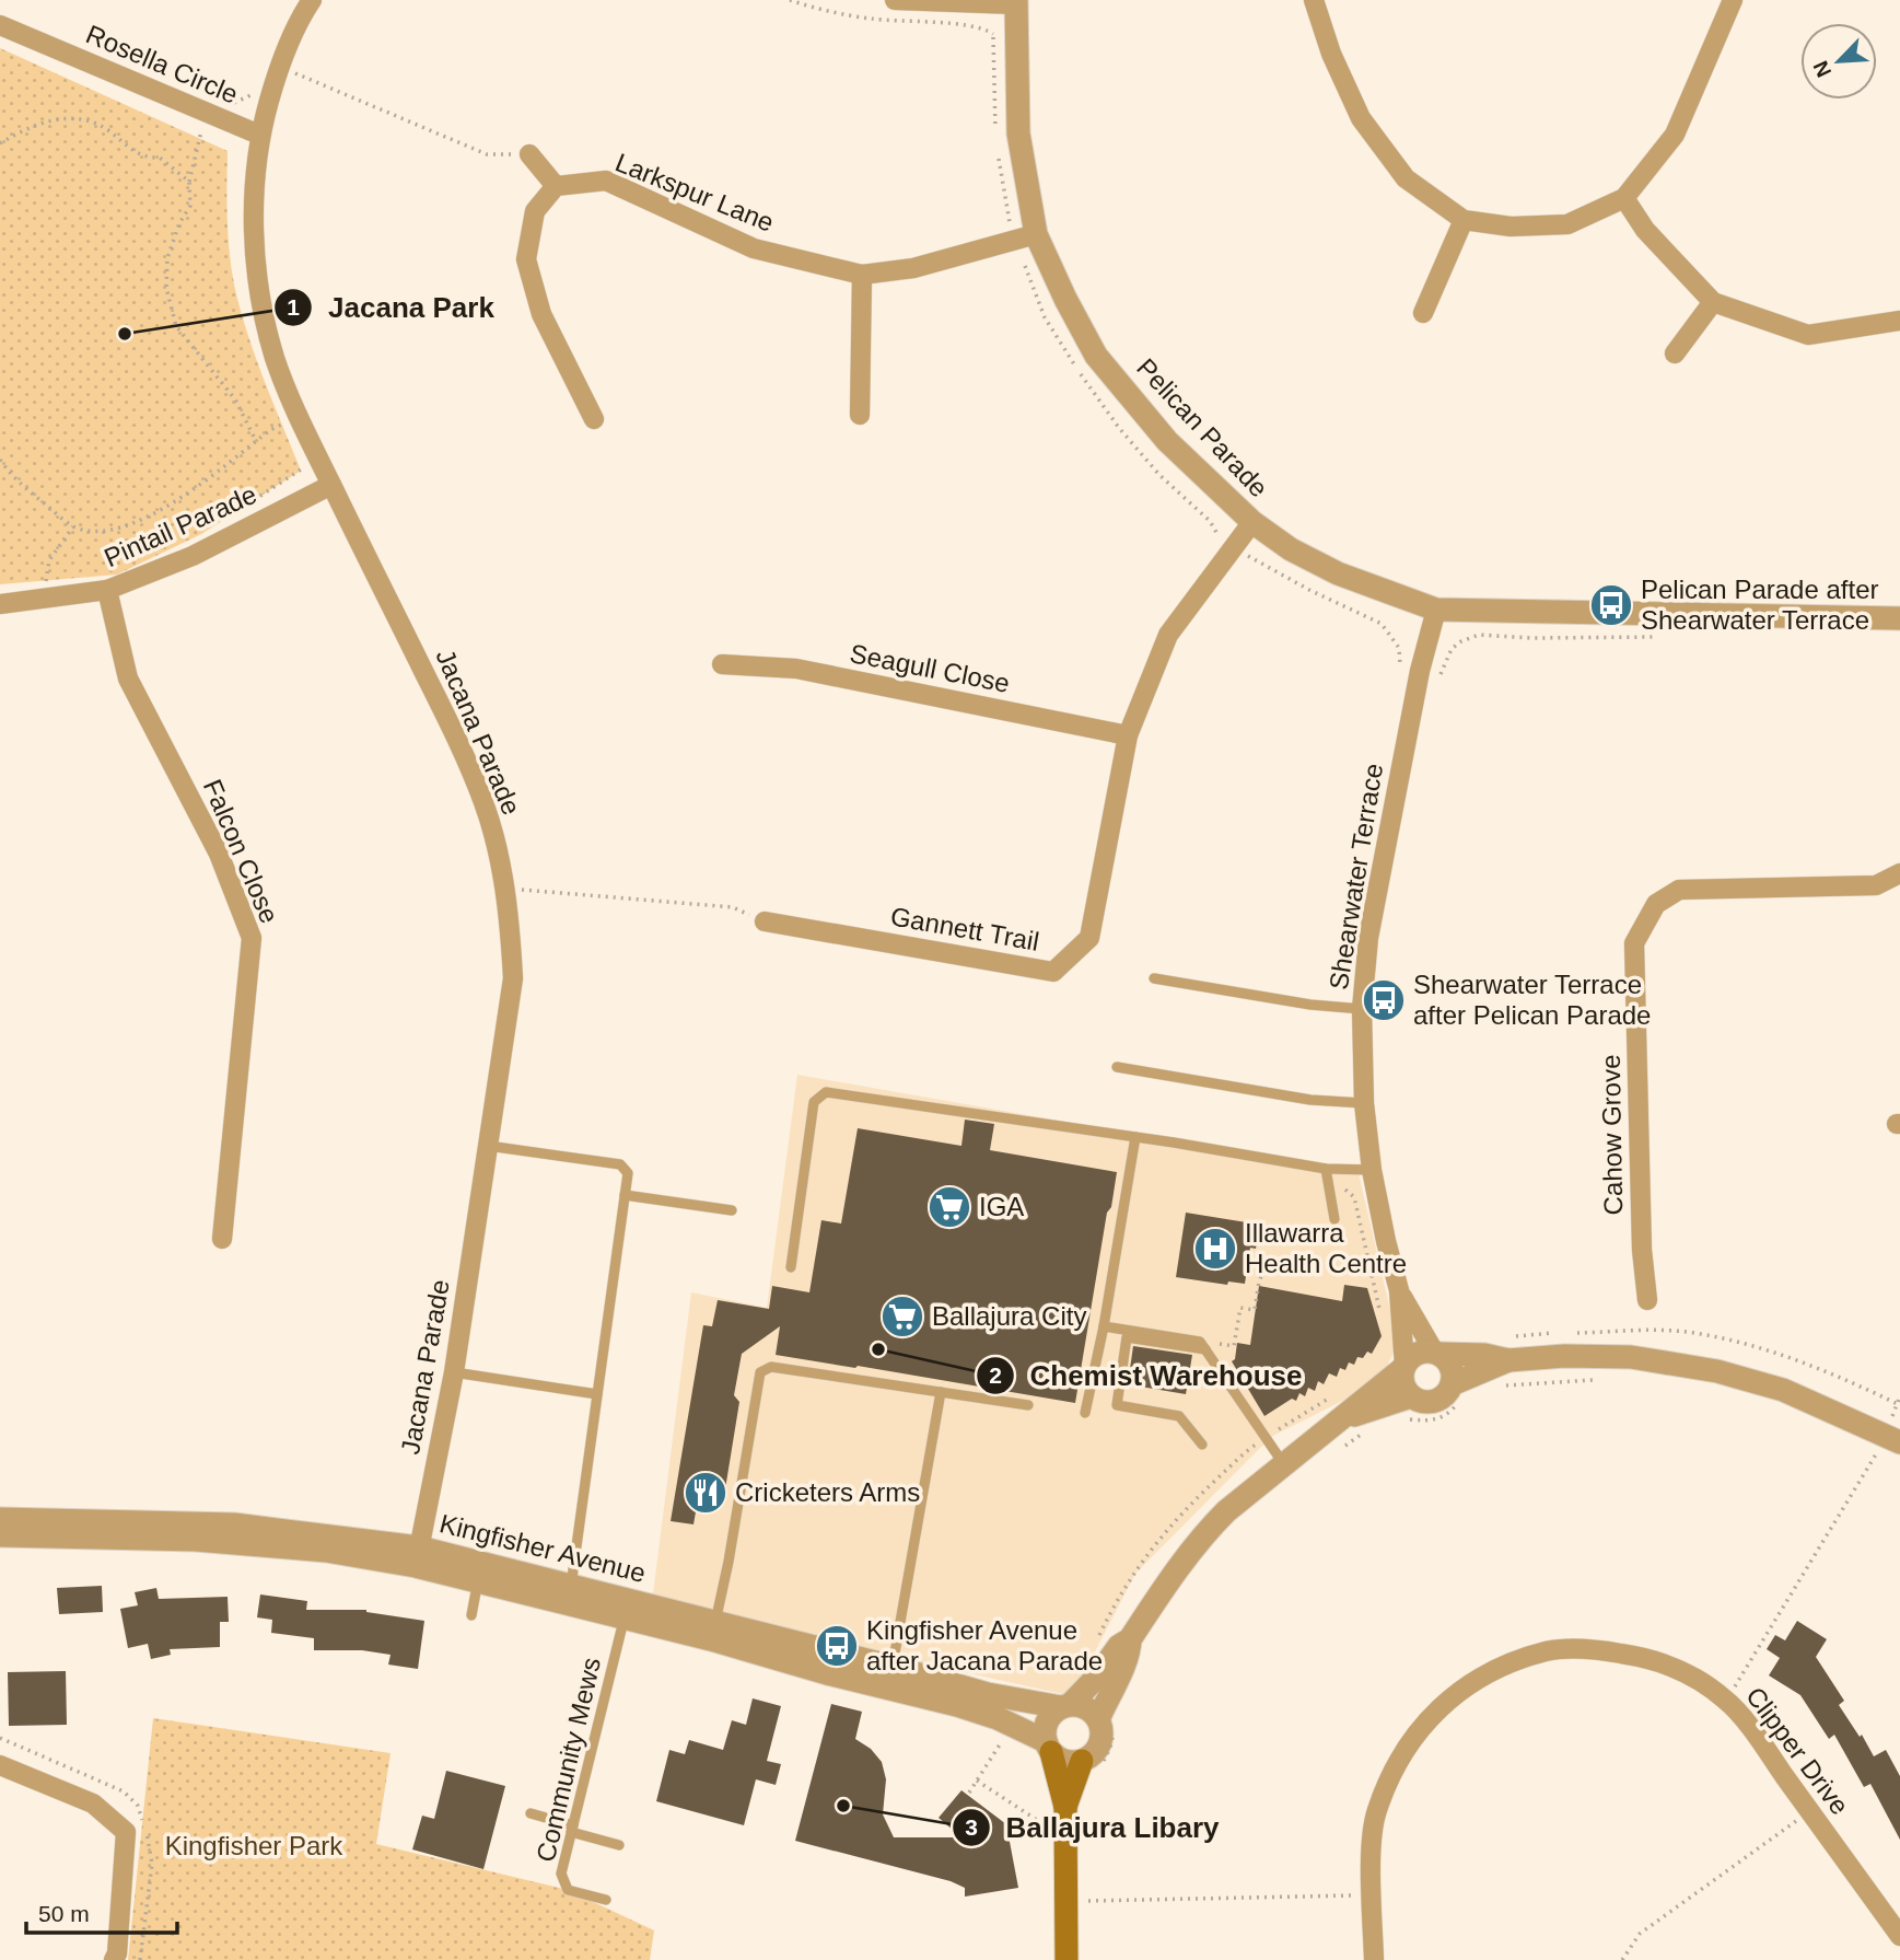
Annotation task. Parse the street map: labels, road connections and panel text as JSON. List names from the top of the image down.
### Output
{
  "streets": {
    "street": [
      "Rosella Circle",
      "Larkspur Lane",
      "Pelican Parade",
      "Pintail Parade",
      "Seagull Close",
      "Jacana Parade",
      "Falcon Close",
      "Shearwater Terrace",
      "Gannett Trail",
      "Cahow Grove",
      "Kingfisher Avenue",
      "Clipper Drive"
    ],
    "lane": ["Community Mews"]
  },
  "crossings": [
    ["Rosella Circle", "Jacana Parade"],
    ["Larkspur Lane", "Pelican Parade"],
    ["Pelican Parade", "Shearwater Terrace"],
    ["Pelican Parade", "Gannett Trail"],
    ["Pintail Parade", "Jacana Parade"],
    ["Pintail Parade", "Falcon Close"],
    ["Seagull Close", "Gannett Trail"],
    ["Jacana Parade", "Kingfisher Avenue"],
    ["Kingfisher Avenue", "Community Mews"]
  ],
  "parks": ["Kingfisher Park"],
  "places": {
    "other": ["Jacana Park", "Chemist Warehouse", "Ballajura Libary"],
    "bus stop": ["Pelican Parade after Shearwater Terrace", "Shearwater Terrace after Pelican Parade", "Kingfisher Avenue after Jacana Parade"],
    "supermarket": ["IGA", "Ballajura City"],
    "hospital": ["Illawarra Health Centre"],
    "restaurant": ["Cricketers Arms"]
  },
  "scale_bar": "50 m",
  "north": "bottom left"
}
